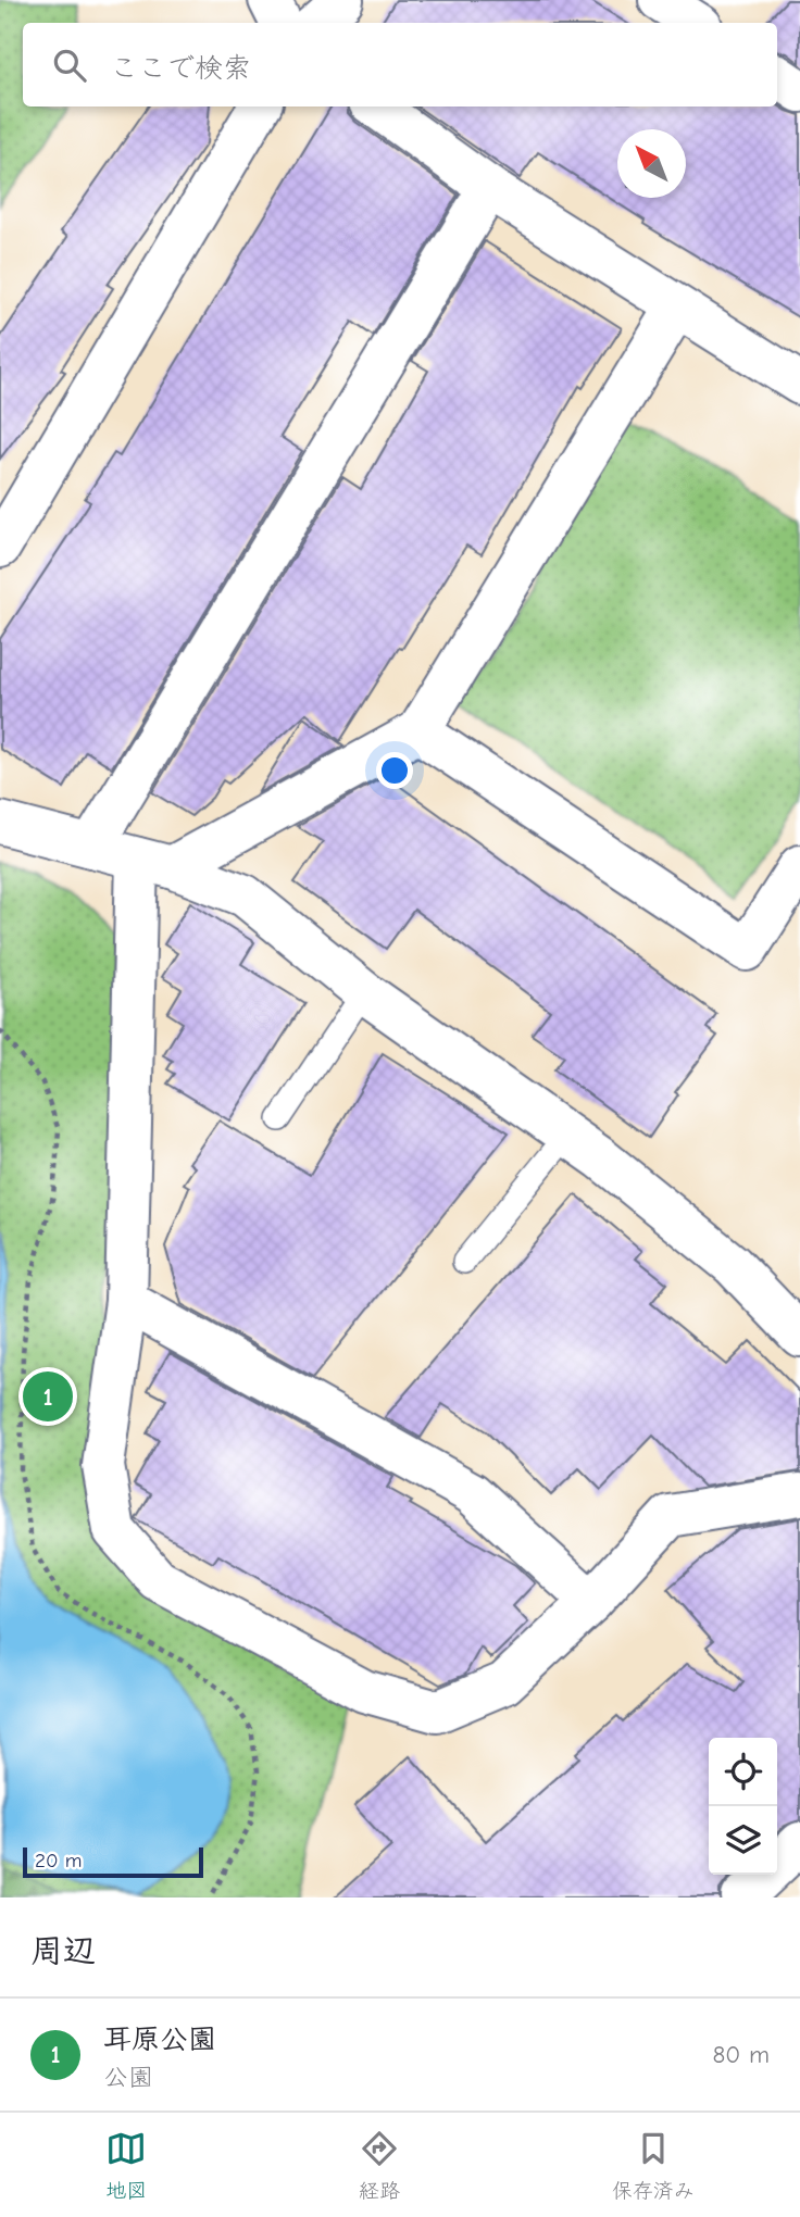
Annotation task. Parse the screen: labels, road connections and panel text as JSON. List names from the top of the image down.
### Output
{
  "scale_bar": "20 m",
  "north": "top left",
  "page": {
    "search": "ここで検索",
    "pins": "1",
    "scale": "20 m",
    "heading": "周辺",
    "list": [
      {
        "mark": "1",
        "name": "耳原公園",
        "note": "公園",
        "value": "80 m"
      }
    ],
    "nav": ["地図", "経路", "保存済み"]
  }
}
